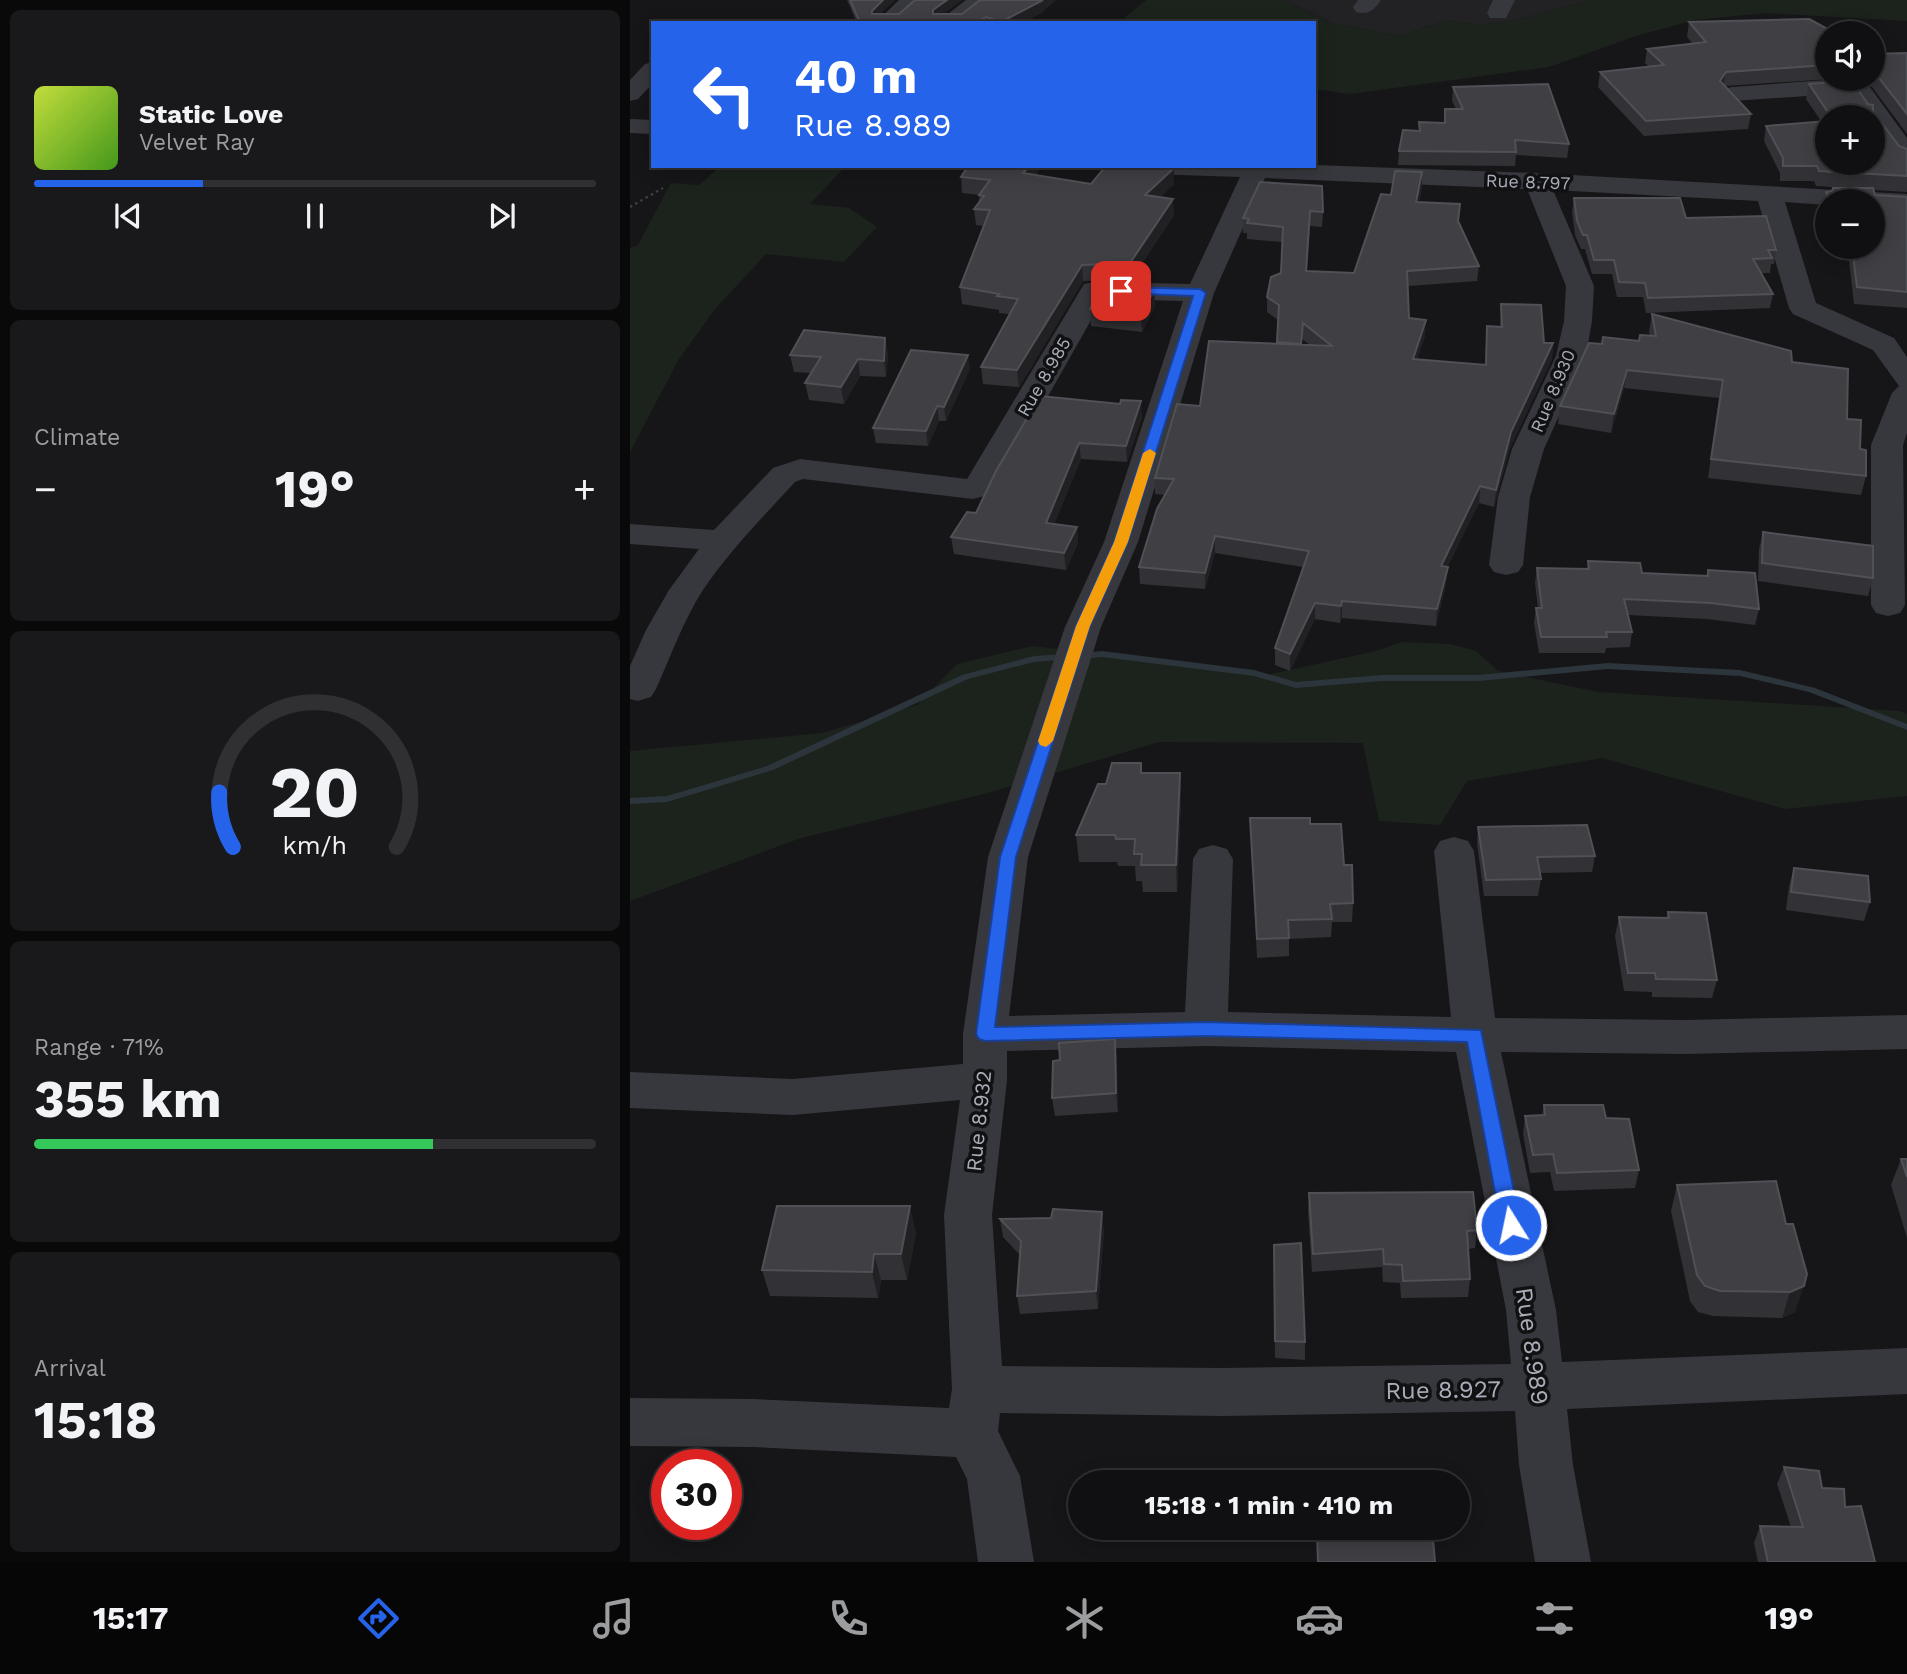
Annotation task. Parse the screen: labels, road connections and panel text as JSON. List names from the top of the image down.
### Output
{
  "streets": {
    "street": [
      "Rue 8.797",
      "Rue 8.985",
      "Rue 8.930",
      "Rue 8.932",
      "Rue 8.989",
      "Rue 8.927"
    ]
  },
  "crossings": [
    ["Rue 8.797", "Rue 8.930"],
    ["Rue 8.797", "Rue 8.932"],
    ["Rue 8.985", "Rue 8.932"],
    ["Rue 8.932", "Rue 8.927"],
    ["Rue 8.989", "Rue 8.927"]
  ],
  "page": {
    "map_buttons": ["+", "−"],
    "turn": ["40 m", "Rue 8.989"],
    "song": ["Static Love", "Velvet Ray"],
    "tile": [
      "Climate",
      ["Range · 71%", "355 km"],
      ["Arrival", "15:18"]
    ],
    "heat": ["−", "19°", "+"],
    "limit": "30",
    "trip": "15:18 · 1 min · 410 m",
    "tabs": ["15:17", "19°"],
    "gauge": ["20", "km/h"]
  }
}
